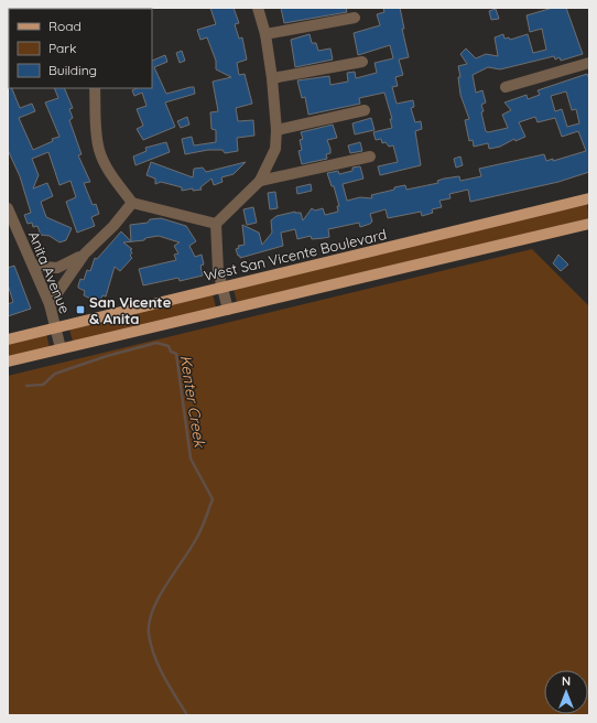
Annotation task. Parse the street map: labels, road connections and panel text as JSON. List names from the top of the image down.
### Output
{
  "streets": {
    "main road": ["West San Vicente Boulevard"],
    "street": ["Anita Avenue"]
  },
  "crossings": [
    ["West San Vicente Boulevard", "Anita Avenue"]
  ],
  "water": ["Kenter Creek"],
  "places": {
    "transit": ["San Vicente & Anita"]
  },
  "legend": ["Road", "Park", "Building"],
  "north": "top"
}
